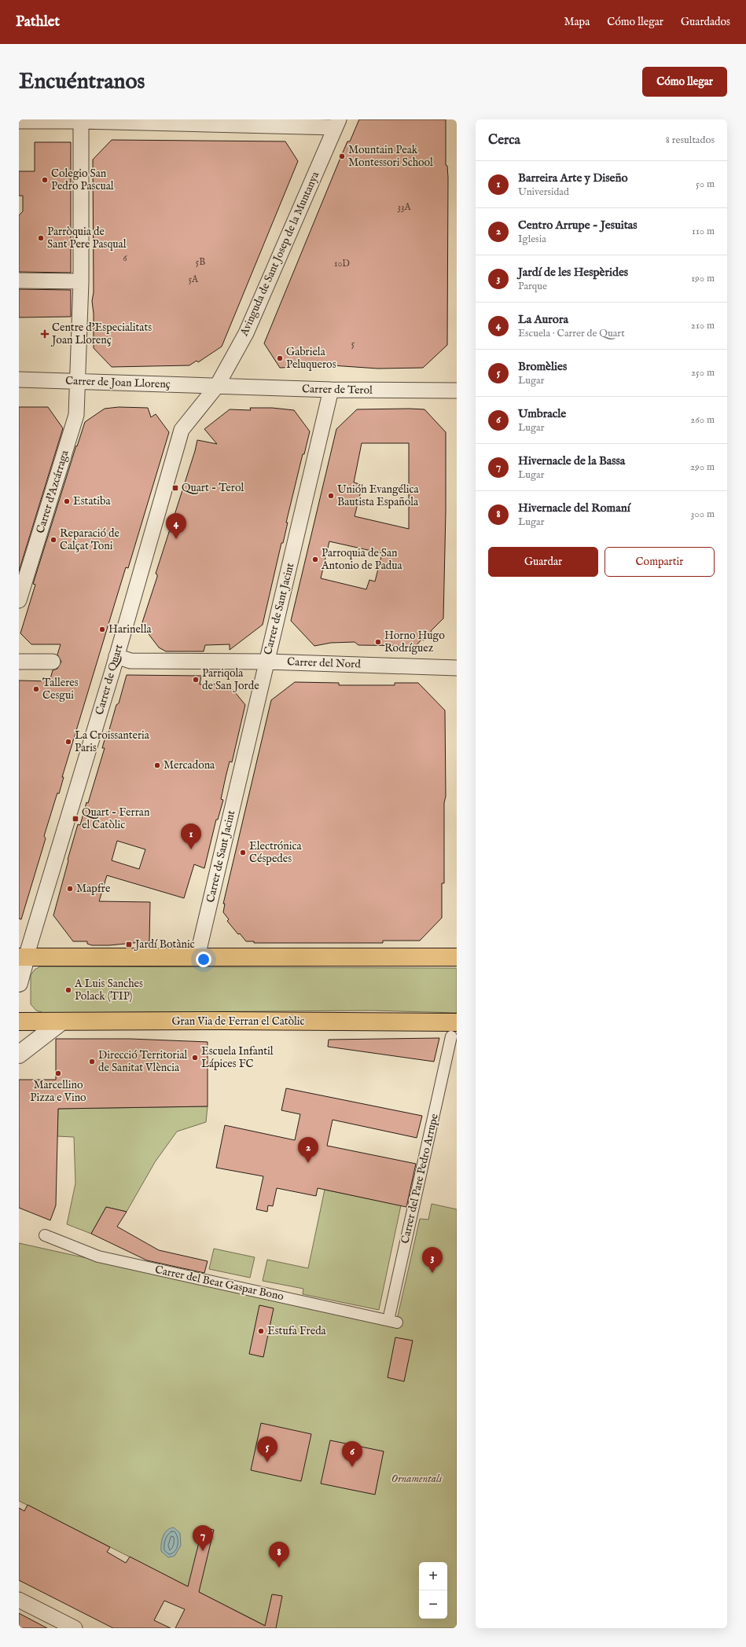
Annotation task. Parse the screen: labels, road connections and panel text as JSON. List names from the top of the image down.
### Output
{
  "streets": {
    "main road": ["Gran Via de Ferran el Catòlic"],
    "street": [
      "Avinguda de Sant Josep de la Muntanya",
      "Carrer de Joan Llorenç",
      "Carrer de Terol",
      "Carrer d'Azcárraga",
      "Carrer de Sant Jacint",
      "Carrer del Nord",
      "Carrer de Quart",
      "Carrer del Pare Pedro Arrupe",
      "Carrer del Beat Gaspar Bono"
    ]
  },
  "crossings": [
    ["Avinguda de Sant Josep de la Muntanya", "Carrer de Joan Llorenç"],
    ["Avinguda de Sant Josep de la Muntanya", "Carrer de Terol"],
    ["Avinguda de Sant Josep de la Muntanya", "Carrer de Quart"],
    ["Carrer de Joan Llorenç", "Carrer de Terol"],
    ["Carrer de Joan Llorenç", "Carrer d'Azcárraga"],
    ["Carrer de Joan Llorenç", "Carrer de Quart"],
    ["Carrer de Terol", "Carrer de Sant Jacint"],
    ["Carrer de Terol", "Carrer de Quart"],
    ["Carrer de Sant Jacint", "Carrer del Nord"],
    ["Carrer del Nord", "Carrer de Quart"],
    ["Gran Via de Ferran el Catòlic", "Carrer del Pare Pedro Arrupe"],
    ["Carrer del Pare Pedro Arrupe", "Carrer del Beat Gaspar Bono"]
  ],
  "parks": ["Ornamentals"],
  "places": {
    "other": [
      "Mountain Peak Montessori School",
      "Colegio San Pedro Pascual",
      "Parròquia de Sant Pere Pasqual",
      "Gabriela Peluqueros",
      "Unión Evangélica Bautista Española",
      "Estatiba",
      "Reparació de Calçat Toni",
      "Parroquia de San Antonio de Padua",
      "Harinella",
      "Horno Hugo Rodríguez",
      "Parriqola de San Jorde",
      "Talleres Cesgui",
      "La Croissanteria Paris",
      "Mercadona",
      "Electrónica Céspedes",
      "Mapfre",
      "A Luis Sanches Polack (TIP)",
      "Escuela Infantil Lápices FC",
      "Direcció Territorial de Sanitat Vlència",
      "Marcellino Pizza e Vino",
      "Estufa Freda"
    ],
    "health": ["Centre d'Especialitats Joan Llorenç"],
    "transit": ["Quart - Terol", "Quart - Ferran el Catòlic", "Jardí Botànic"]
  },
  "house_numbers": [
    "33A",
    "6",
    "5B",
    "10D",
    "5A",
    "5"
  ],
  "page": {
    "header": "Pathlet",
    "nav": ["Mapa", "Cómo llegar", "Guardados"],
    "buttons": [
      "Cómo llegar",
      ["Guardar", "Compartir"]
    ],
    "title": "Encuéntranos",
    "heading": ["Cerca", "8 resultados"],
    "list": [
      {
        "mark": "1",
        "name": "Barreira Arte y Diseño",
        "note": "Universidad",
        "value": "50 m"
      },
      {
        "mark": "2",
        "name": "Centro Arrupe - Jesuitas",
        "note": "Iglesia",
        "value": "110 m"
      },
      {
        "mark": "3",
        "name": "Jardí de les Hespèrides",
        "note": "Parque",
        "value": "190 m"
      },
      {
        "mark": "4",
        "name": "La Aurora",
        "note": "Escuela · Carrer de Quart",
        "value": "210 m"
      },
      {
        "mark": "5",
        "name": "Bromèlies",
        "note": "Lugar",
        "value": "250 m"
      },
      {
        "mark": "6",
        "name": "Umbracle",
        "note": "Lugar",
        "value": "260 m"
      },
      {
        "mark": "7",
        "name": "Hivernacle de la Bassa",
        "note": "Lugar",
        "value": "290 m"
      },
      {
        "mark": "8",
        "name": "Hivernacle del Romaní",
        "note": "Lugar",
        "value": "300 m"
      }
    ],
    "pins": [
      "4",
      "1",
      "2",
      "3",
      "5",
      "6",
      "7",
      "8"
    ],
    "map_buttons": ["+", "−"]
  }
}
